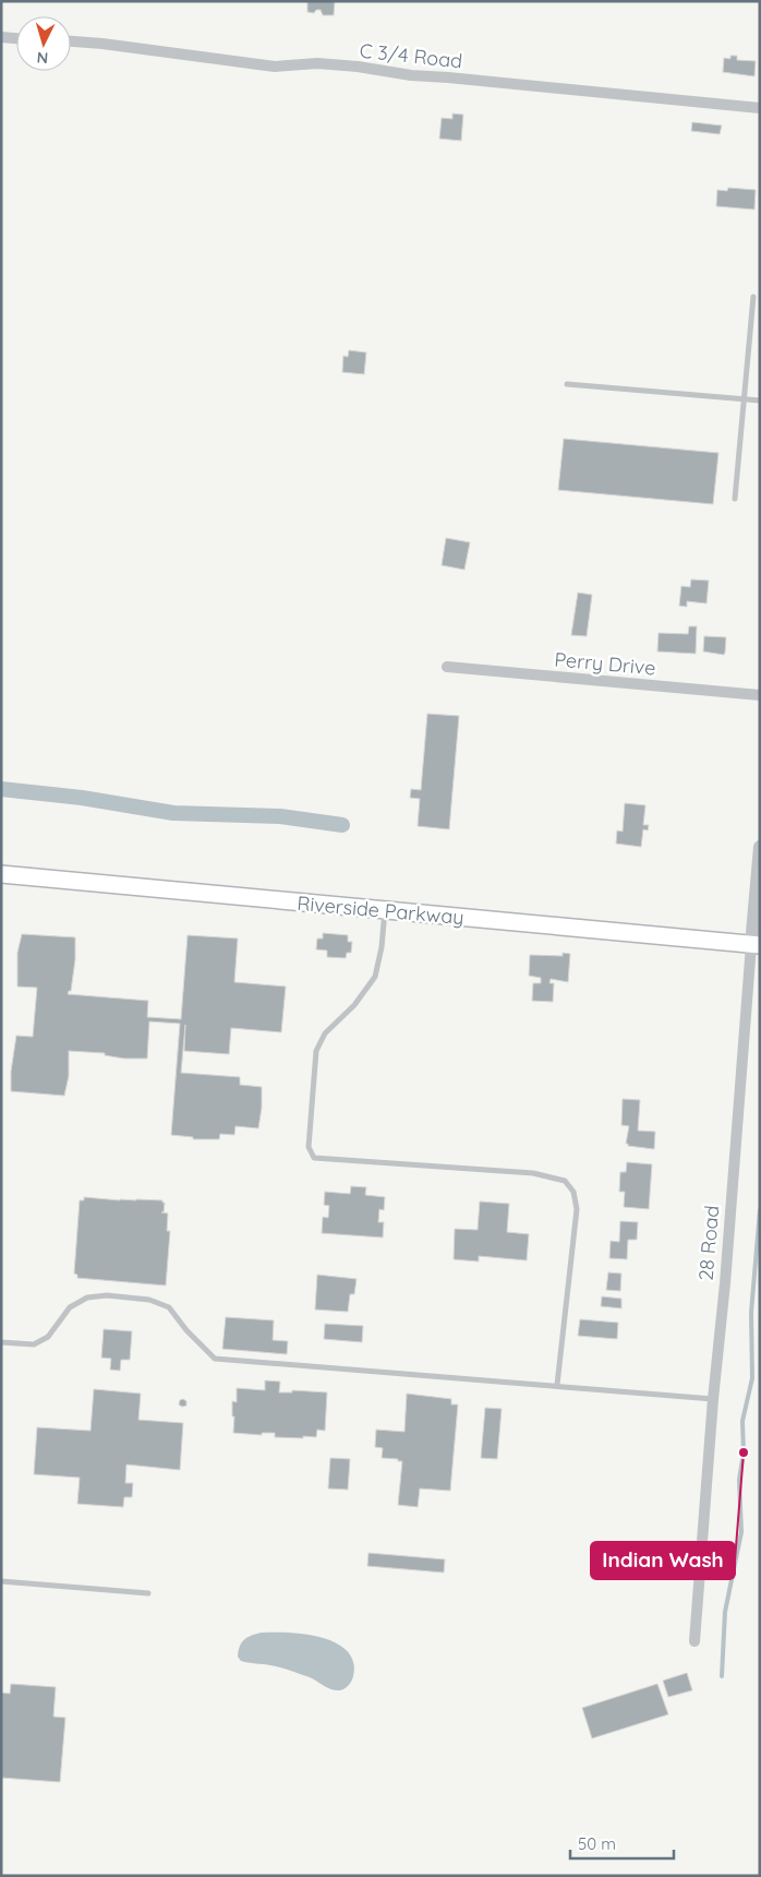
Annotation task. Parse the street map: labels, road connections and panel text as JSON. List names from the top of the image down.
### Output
{
  "streets": {
    "main road": ["Riverside Parkway"],
    "street": ["C 3/4 Road", "Perry Drive", "28 Road"]
  },
  "crossings": [
    ["Riverside Parkway", "28 Road"]
  ],
  "places": ["Indian Wash"],
  "scale_bar": "50 m",
  "north": "bottom"
}
